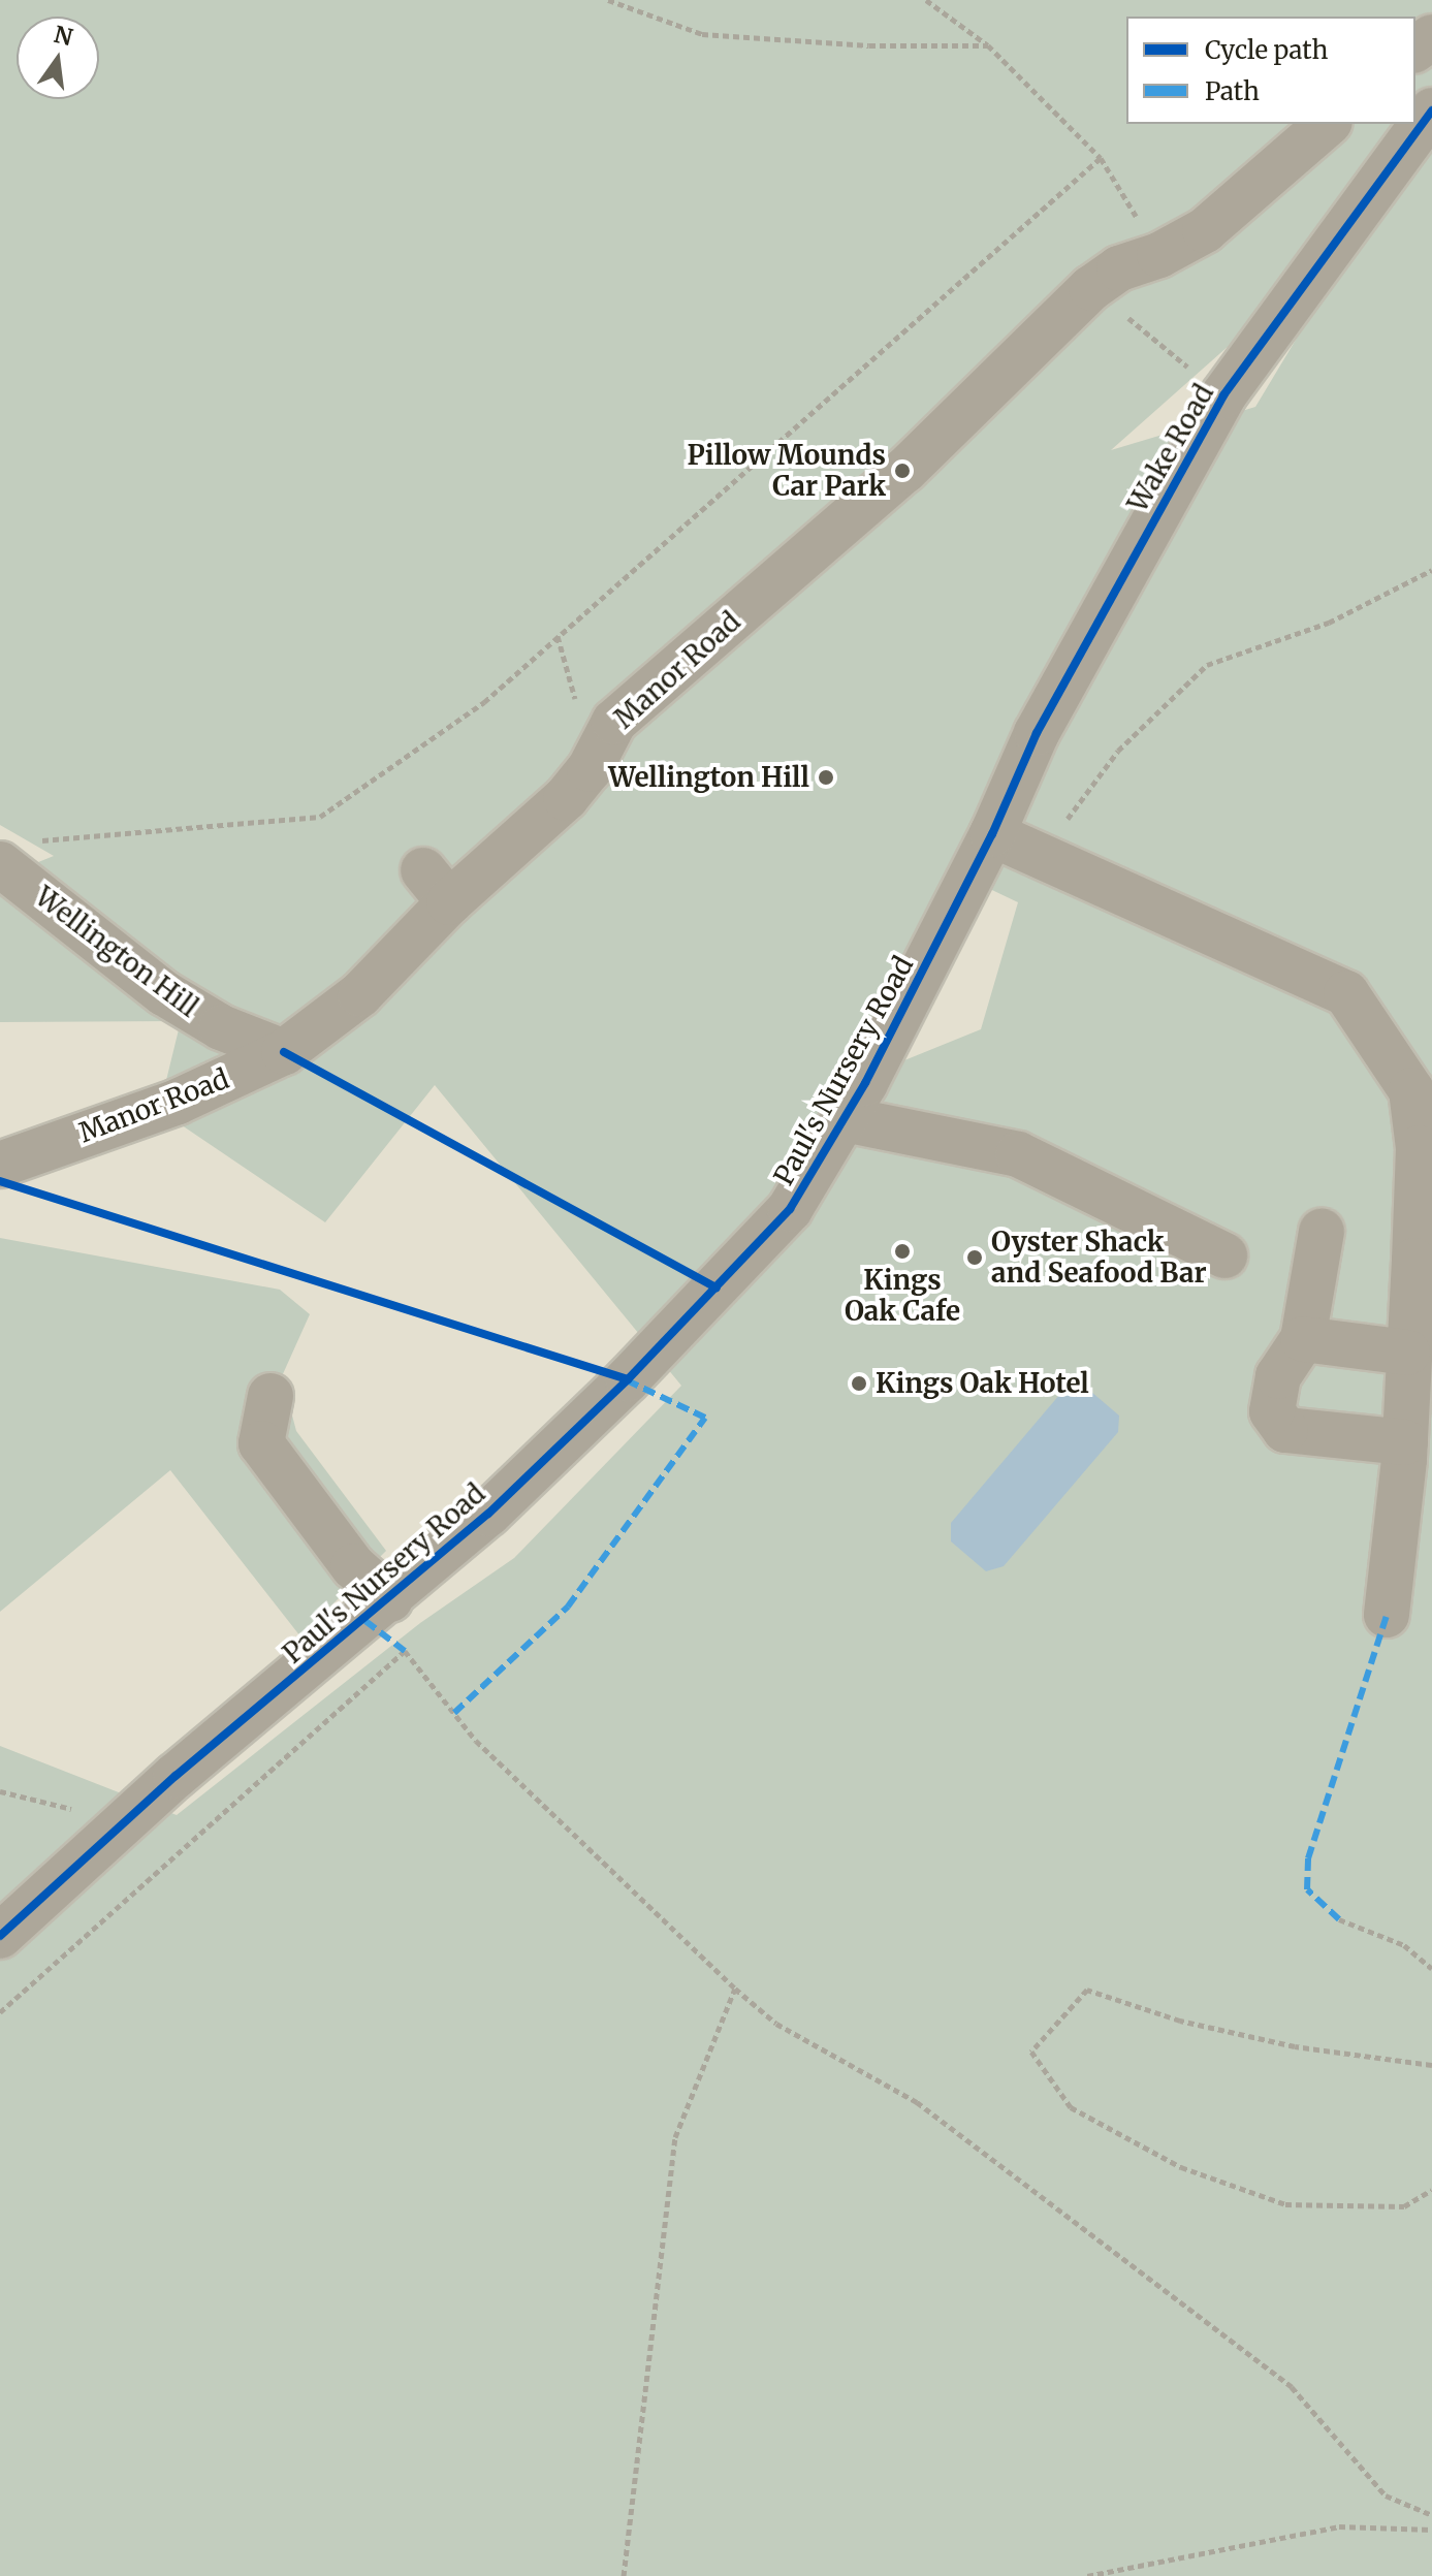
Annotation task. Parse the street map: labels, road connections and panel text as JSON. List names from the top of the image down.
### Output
{
  "streets": {
    "street": [
      "Wake Road",
      "Manor Road",
      "Wellington Hill",
      "Paul's Nursery Road"
    ]
  },
  "crossings": [
    ["Wake Road", "Paul's Nursery Road"],
    ["Manor Road", "Wellington Hill"]
  ],
  "places": [
    "Pillow Mounds Car Park",
    "Wellington Hill",
    "Kings Oak Cafe",
    "Oyster Shack and Seafood Bar",
    "Kings Oak Hotel"
  ],
  "legend": ["Cycle path", "Path"],
  "north": "top"
}
